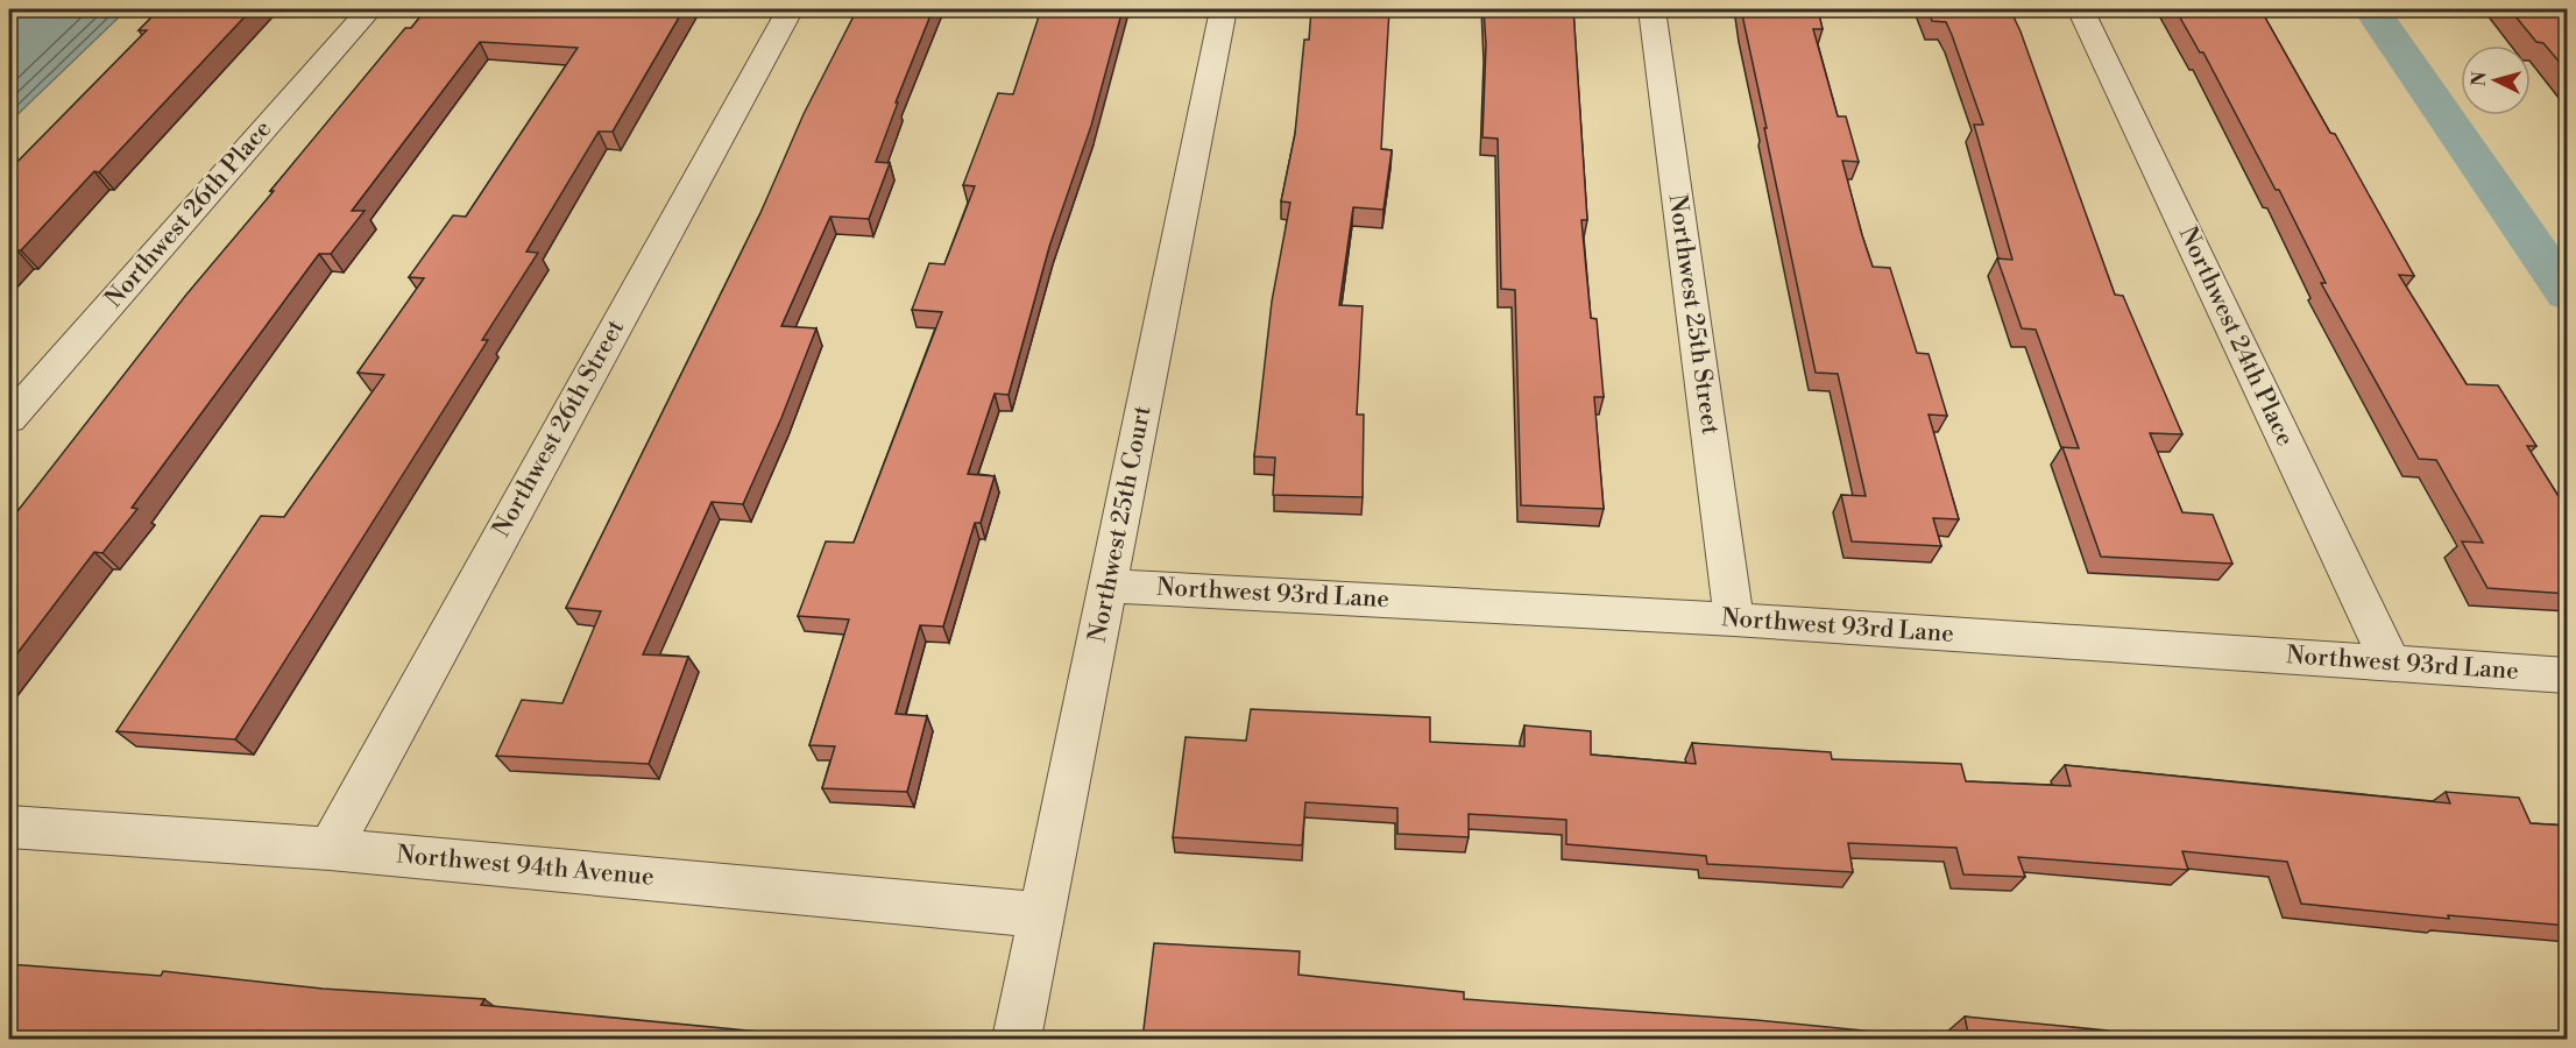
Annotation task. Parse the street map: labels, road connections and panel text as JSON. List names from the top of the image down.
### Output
{
  "streets": {
    "street": [
      "Northwest 26th Place",
      "Northwest 25th Street",
      "Northwest 24th Place",
      "Northwest 26th Street",
      "Northwest 25th Court",
      "Northwest 93rd Lane",
      "Northwest 94th Avenue"
    ]
  },
  "crossings": [
    ["Northwest 25th Street", "Northwest 93rd Lane"],
    ["Northwest 24th Place", "Northwest 93rd Lane"],
    ["Northwest 26th Street", "Northwest 94th Avenue"],
    ["Northwest 25th Court", "Northwest 93rd Lane"],
    ["Northwest 25th Court", "Northwest 94th Avenue"]
  ],
  "north": "left"
}
